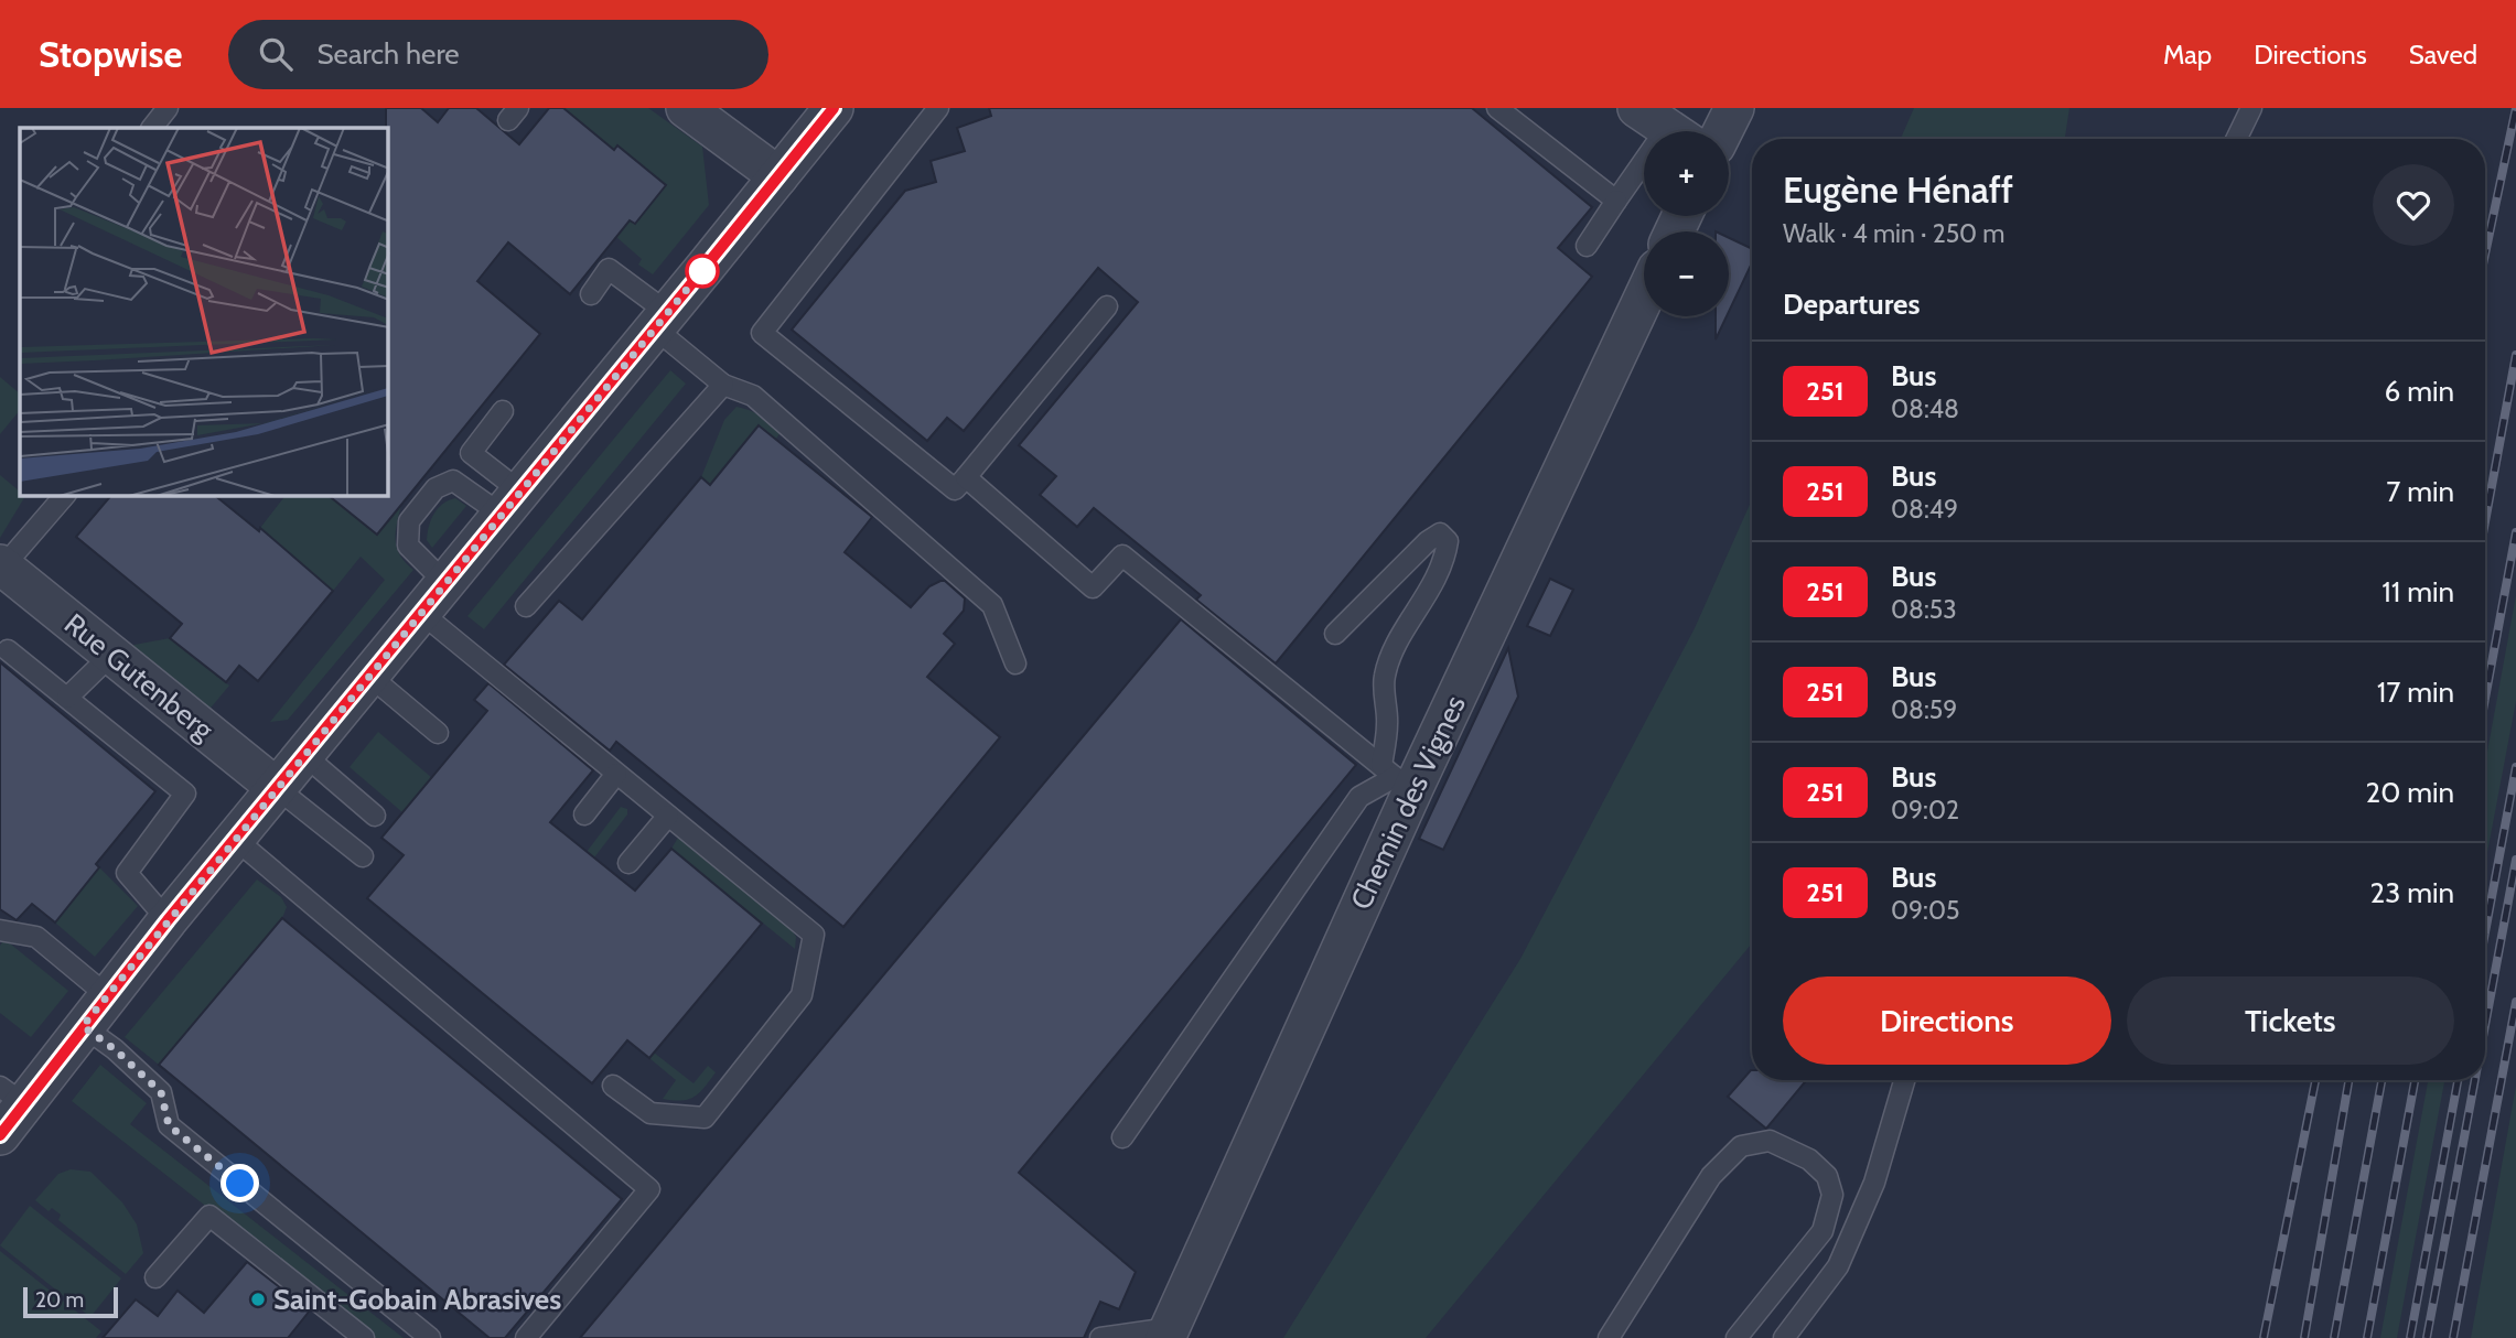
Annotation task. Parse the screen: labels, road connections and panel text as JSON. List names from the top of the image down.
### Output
{
  "streets": {
    "street": ["Rue Gutenberg", "Chemin des Vignes"]
  },
  "places": ["Saint-Gobain Abrasives"],
  "lines": ["bus line 251"],
  "scale_bar": "20 m",
  "page": {
    "header": "Stopwise",
    "search": "Search here",
    "nav": ["Map", "Directions", "Saved"],
    "map_buttons": ["+", "−"],
    "heading": [
      ["Eugène Hénaff", "Walk · 4 min · 250 m"],
      "Departures"
    ],
    "list": [
      {
        "mark": "251",
        "name": "Bus",
        "note": "08:48",
        "value": "6 min"
      },
      {
        "mark": "251",
        "name": "Bus",
        "note": "08:49",
        "value": "7 min"
      },
      {
        "mark": "251",
        "name": "Bus",
        "note": "08:53",
        "value": "11 min"
      },
      {
        "mark": "251",
        "name": "Bus",
        "note": "08:59",
        "value": "17 min"
      },
      {
        "mark": "251",
        "name": "Bus",
        "note": "09:02",
        "value": "20 min"
      },
      {
        "mark": "251",
        "name": "Bus",
        "note": "09:05",
        "value": "23 min"
      }
    ],
    "buttons": ["Directions", "Tickets"],
    "scale": "20 m"
  }
}
